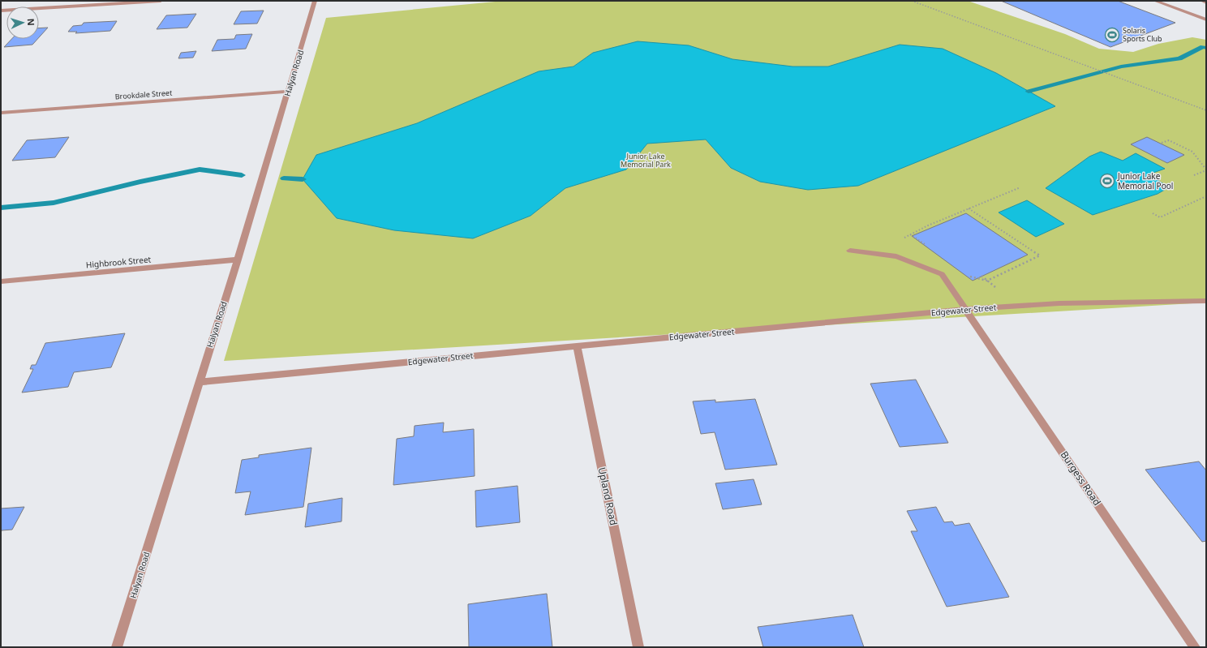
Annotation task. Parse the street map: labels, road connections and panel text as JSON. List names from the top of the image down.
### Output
{
  "streets": {
    "street": [
      "Halyan Road",
      "Brookdale Street",
      "Highbrook Street",
      "Edgewater Street",
      "Burgess Road",
      "Upland Road"
    ]
  },
  "crossings": [
    ["Halyan Road", "Brookdale Street"],
    ["Halyan Road", "Highbrook Street"],
    ["Halyan Road", "Edgewater Street"],
    ["Edgewater Street", "Burgess Road"],
    ["Edgewater Street", "Upland Road"]
  ],
  "parks": ["Junior Lake Memorial Park"],
  "places": {
    "sports": ["Solaris Sports Club", "Junior Lake Memorial Pool"]
  },
  "north": "right"
}
